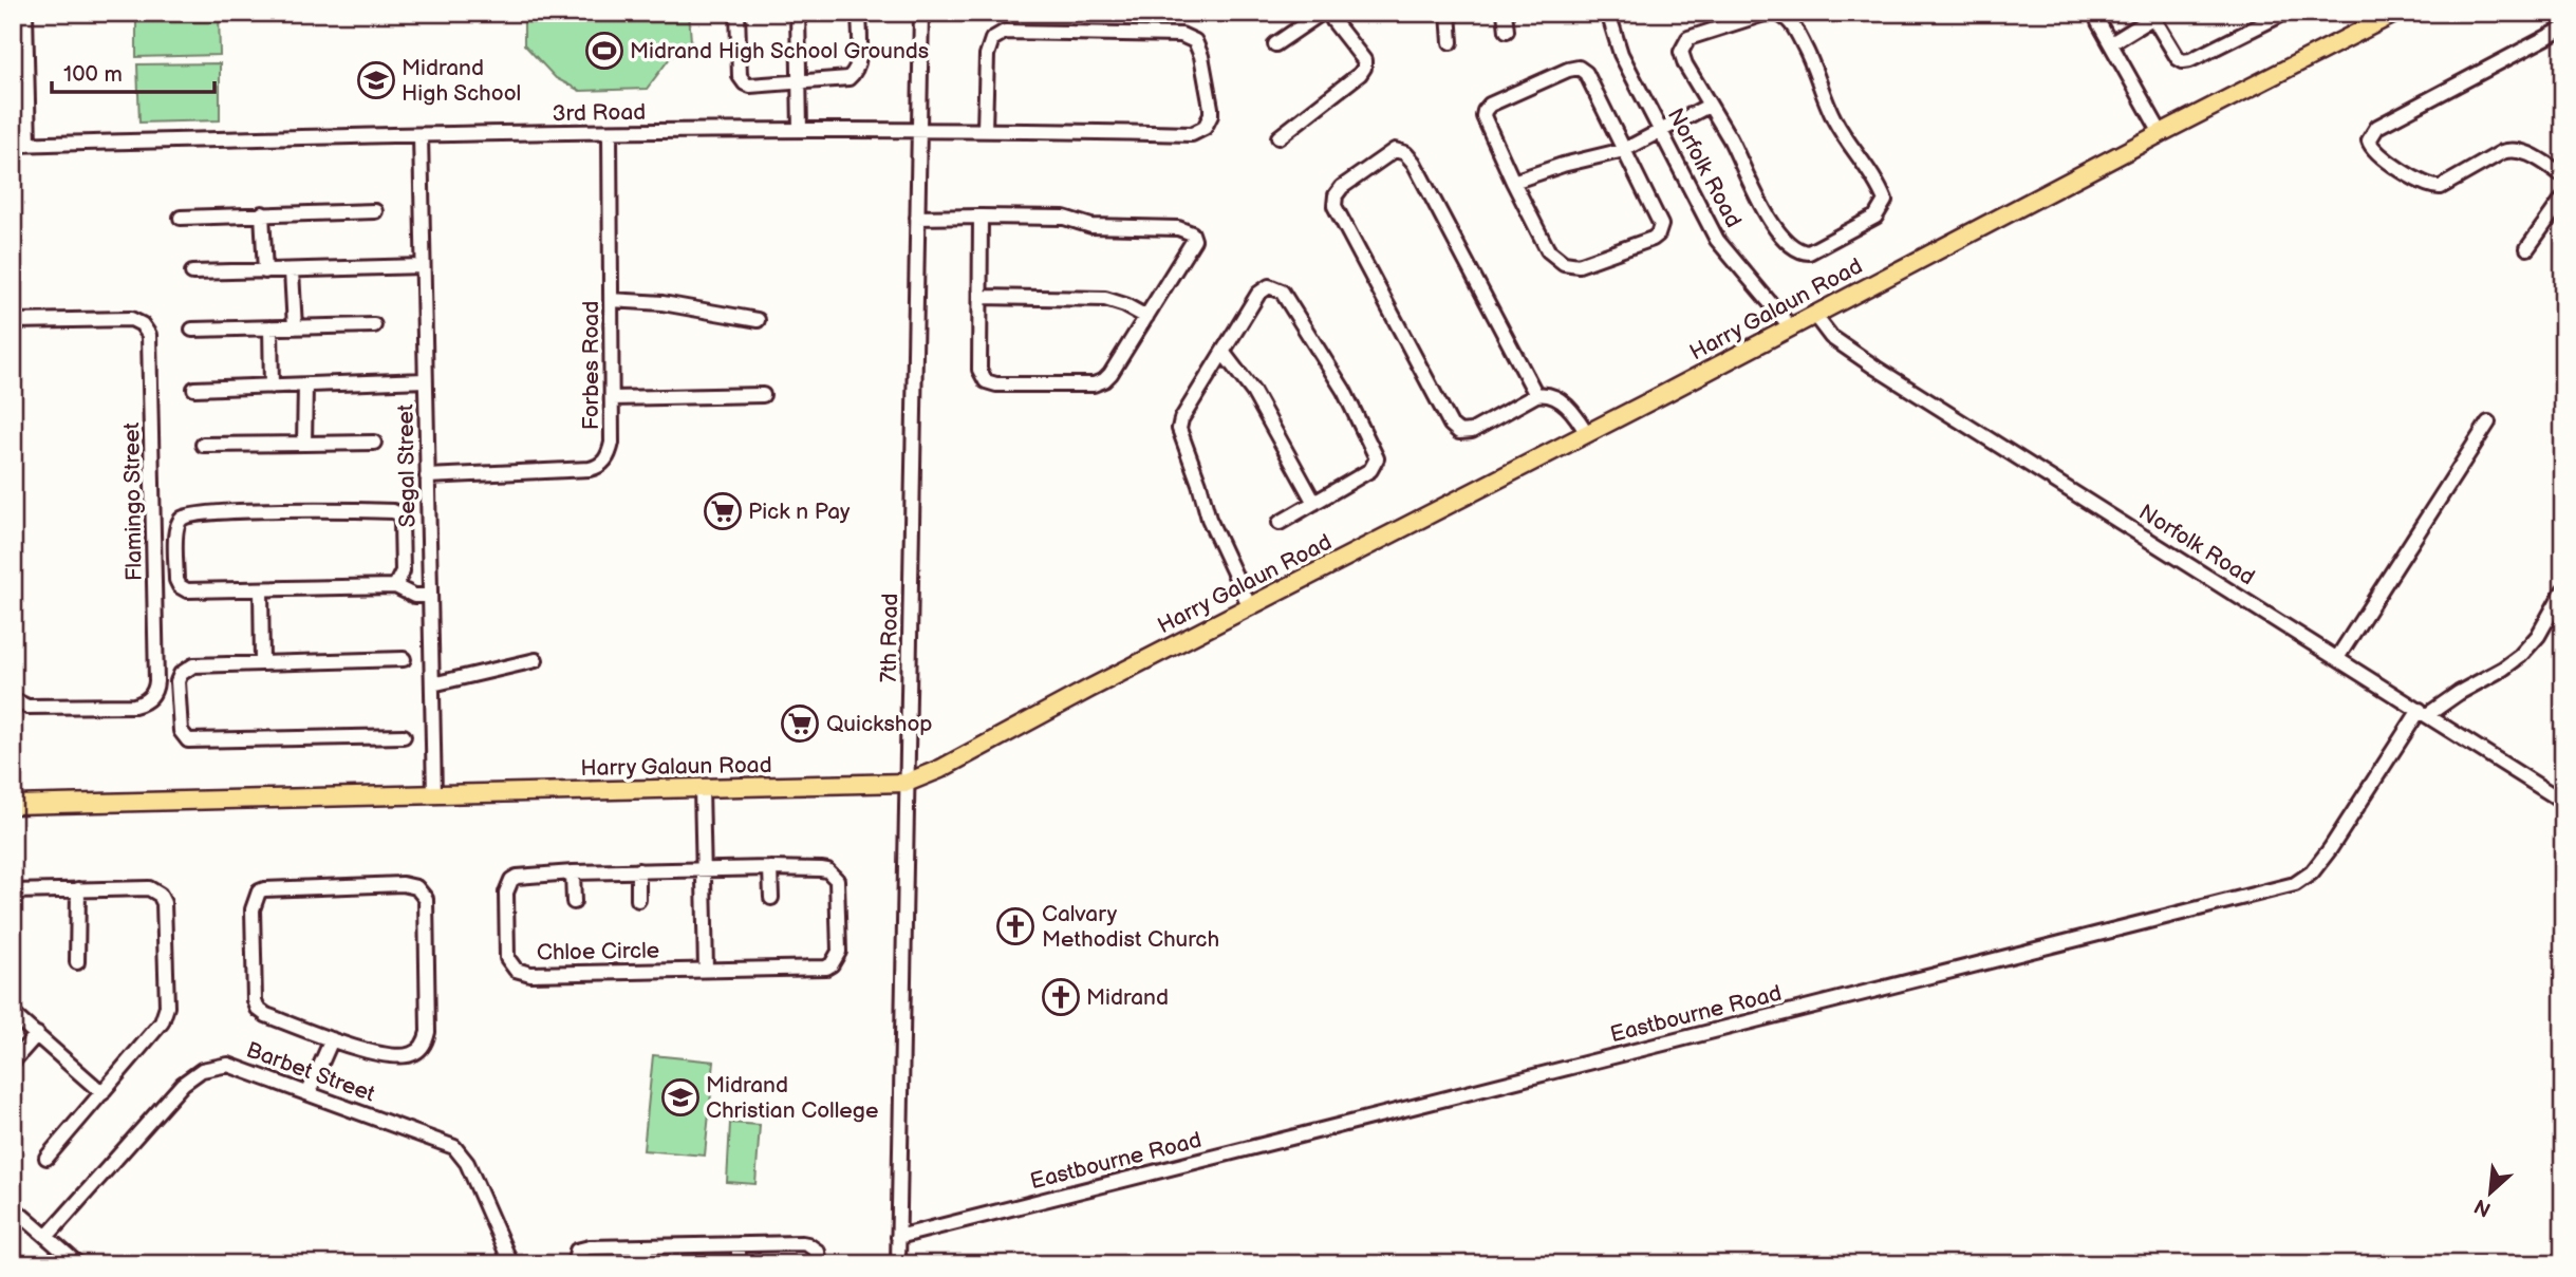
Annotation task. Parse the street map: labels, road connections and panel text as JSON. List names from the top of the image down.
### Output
{
  "streets": {
    "main road": ["Harry Galaun Road"],
    "street": [
      "3rd Road",
      "Norfolk Road",
      "Forbes Road",
      "Segal Street",
      "Flamingo Street",
      "7th Road",
      "Chloe Circle",
      "Eastbourne Road",
      "Barbet Street"
    ]
  },
  "crossings": [
    ["3rd Road", "Forbes Road"],
    ["3rd Road", "Segal Street"],
    ["3rd Road", "7th Road"],
    ["Norfolk Road", "Harry Galaun Road"],
    ["Norfolk Road", "Eastbourne Road"],
    ["Harry Galaun Road", "Segal Street"],
    ["Harry Galaun Road", "7th Road"],
    ["Forbes Road", "Segal Street"],
    ["7th Road", "Eastbourne Road"]
  ],
  "places": {
    "sports": ["Midrand High School Grounds"],
    "school or university": ["Midrand High School", "Midrand Christian College"],
    "supermarket": ["Pick n Pay", "Quickshop"],
    "church": ["Calvary Methodist Church", "Midrand"]
  },
  "scale_bar": "100 m",
  "north": "bottom left"
}
